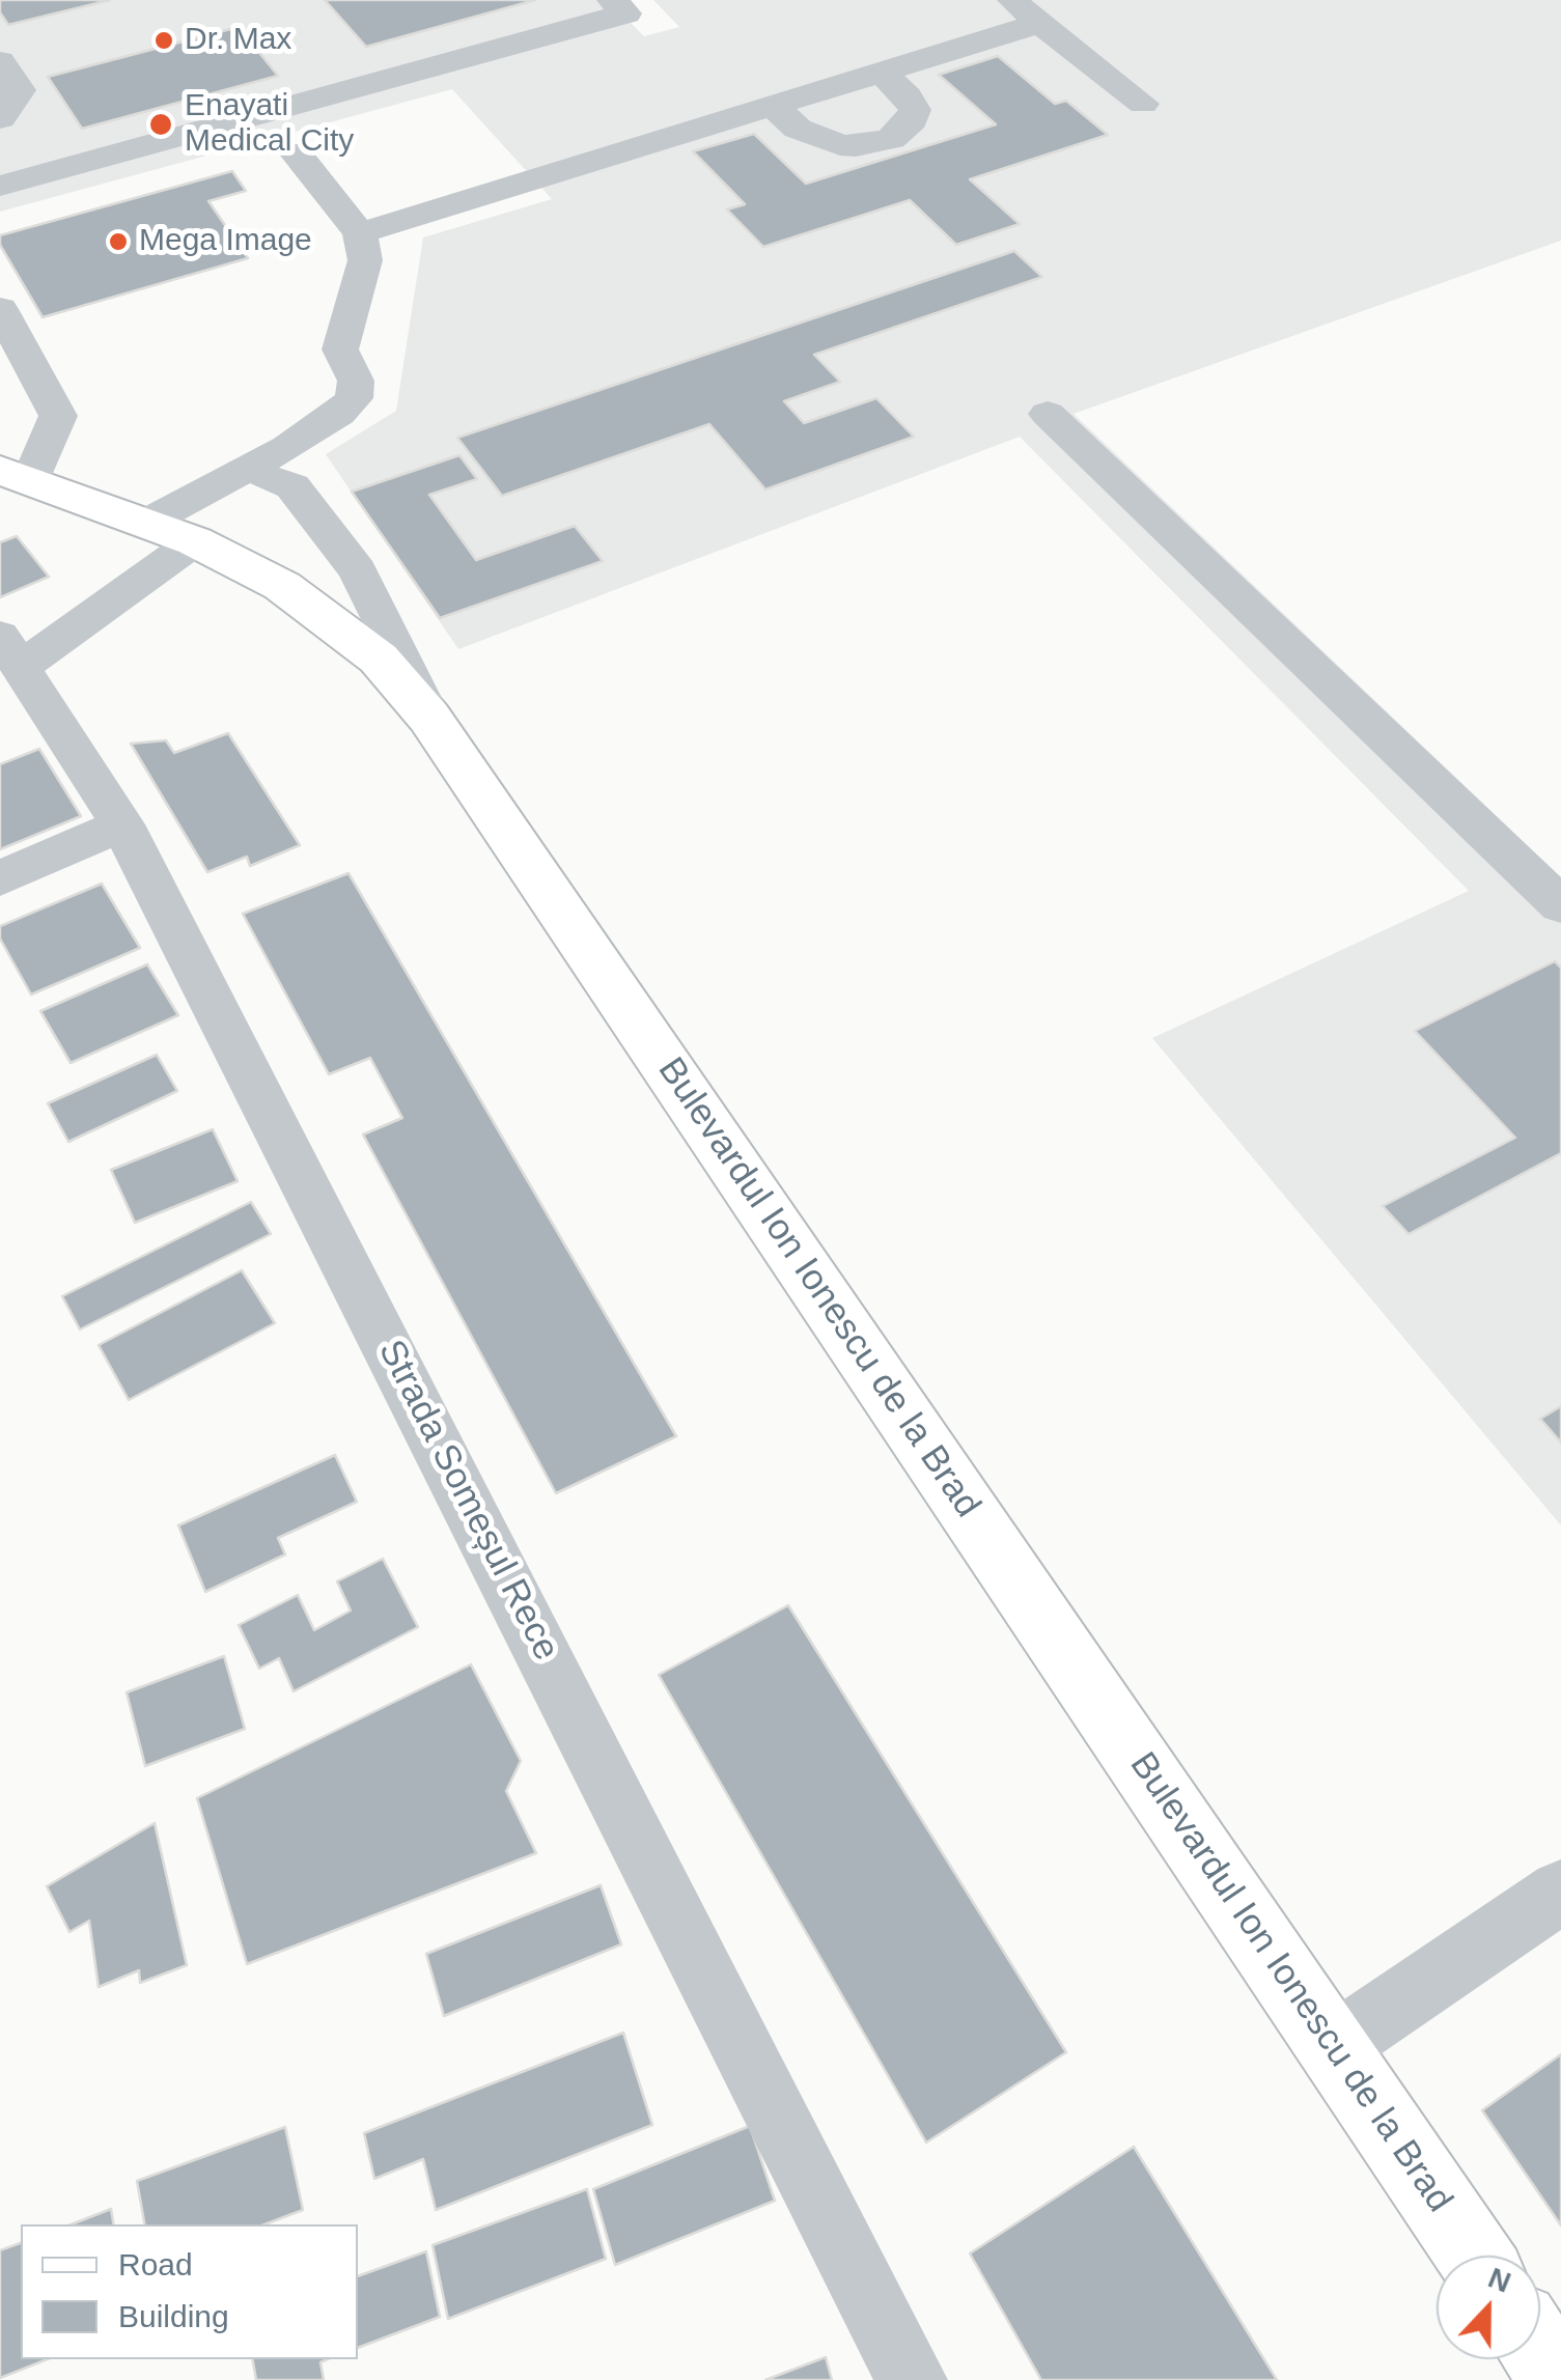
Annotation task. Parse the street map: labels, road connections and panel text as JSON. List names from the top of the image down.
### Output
{
  "streets": {
    "main road": ["Bulevardul Ion Ionescu de la Brad"],
    "street": ["Strada Someșul Rece"]
  },
  "places": ["Dr. Max", "Enayati Medical City", "Mega Image"],
  "legend": ["Road", "Building"],
  "north": "top"
}
